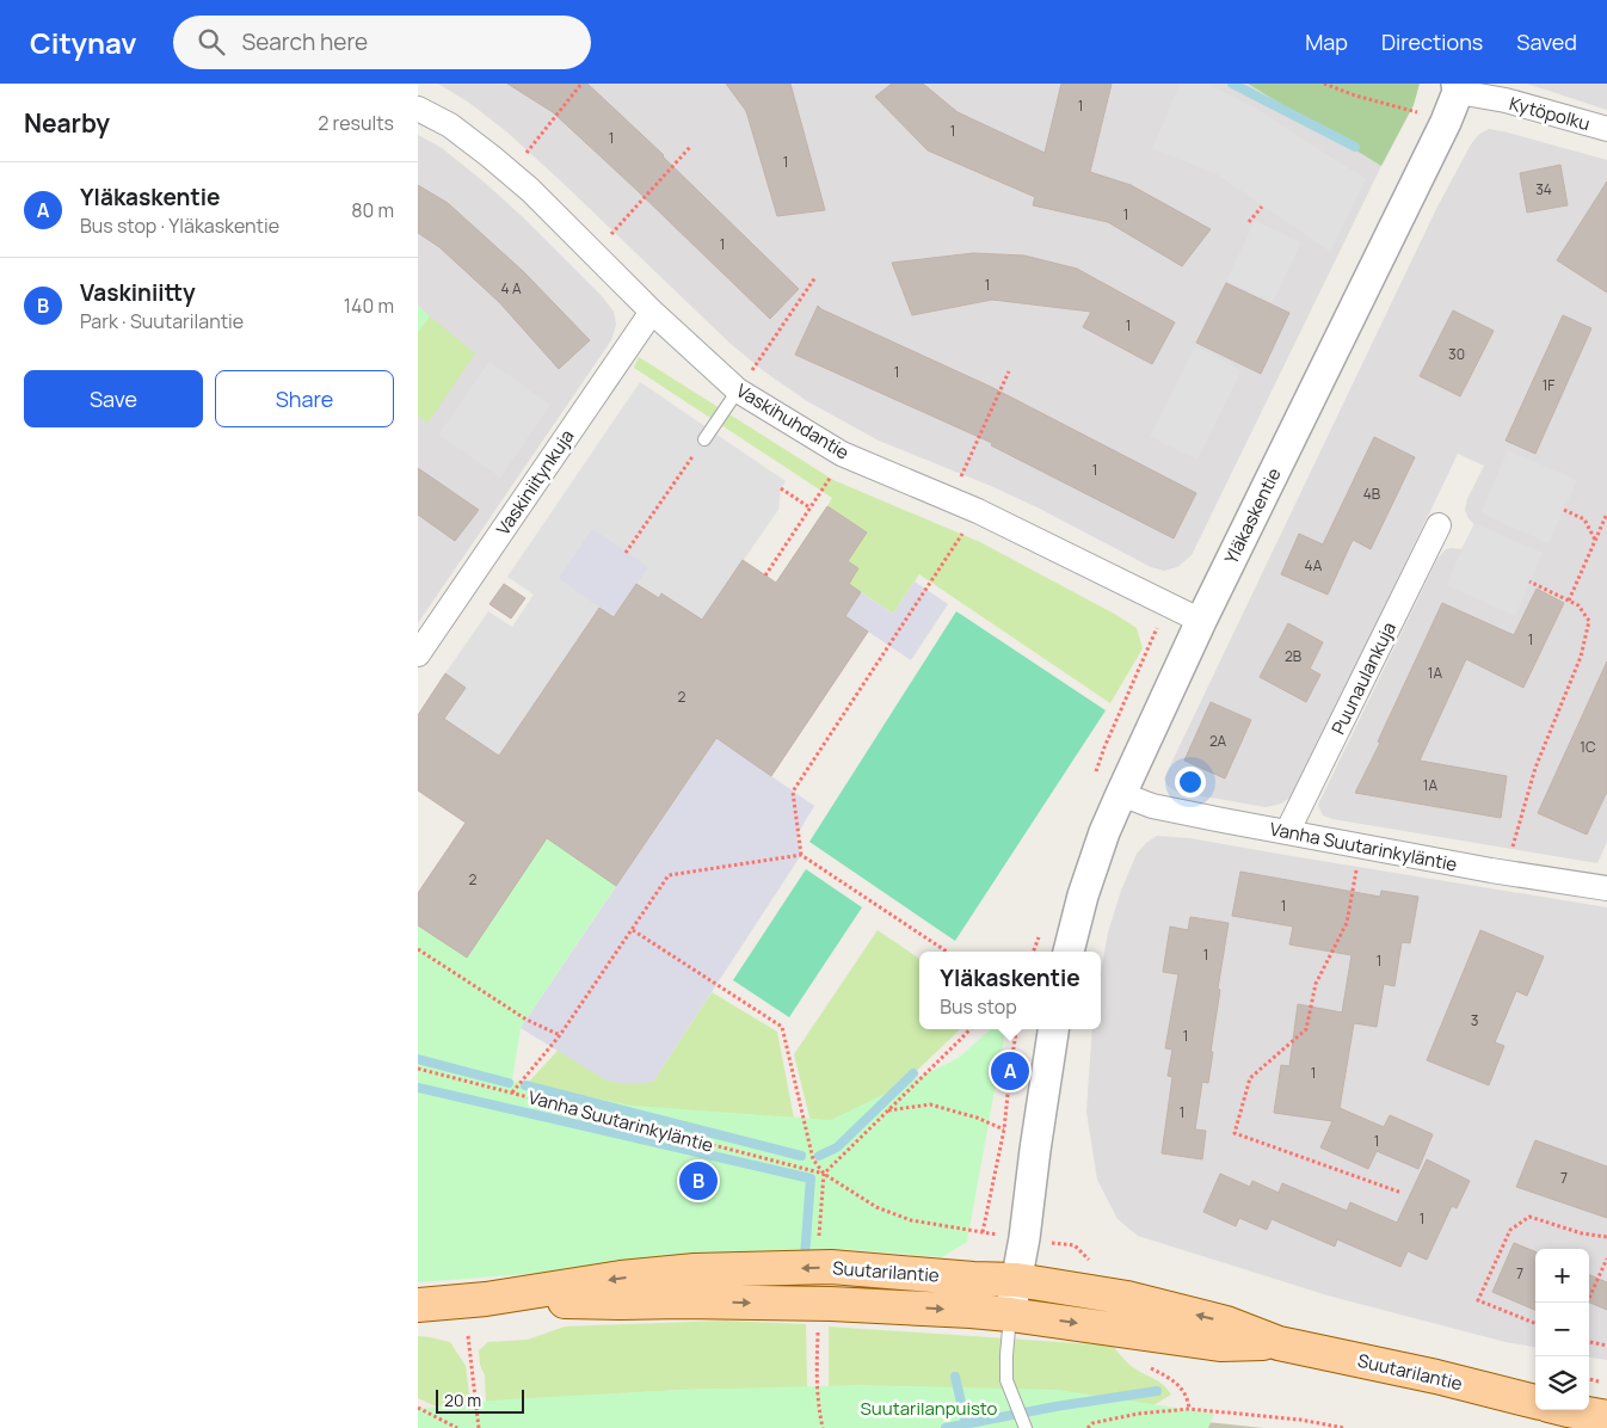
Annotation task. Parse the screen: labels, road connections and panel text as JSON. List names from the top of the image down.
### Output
{
  "streets": {
    "main road": ["Suutarilantie"],
    "street": [
      "Kytöpolku",
      "Vaskihuhdantie",
      "Vaskiniitynkuja",
      "Yläkaskentie",
      "Puunaulankuja",
      "Vanha Suutarinkyläntie"
    ]
  },
  "crossings": [
    ["Kytöpolku", "Yläkaskentie"],
    ["Vaskihuhdantie", "Vaskiniitynkuja"],
    ["Vaskihuhdantie", "Yläkaskentie"],
    ["Yläkaskentie", "Vanha Suutarinkyläntie"],
    ["Puunaulankuja", "Vanha Suutarinkyläntie"]
  ],
  "parks": ["Suutarilanpuisto"],
  "house_numbers": [
    "1",
    "1",
    "1",
    "1",
    "34",
    "1",
    "1",
    "1",
    "4 A",
    "1",
    "30",
    "1",
    "1F",
    "1",
    "4B",
    "4A",
    "1",
    "2B",
    "1A",
    "2",
    "2A",
    "1C",
    "1A",
    "2",
    "1",
    "1",
    "1",
    "3",
    "1",
    "1",
    "1",
    "1",
    "7",
    "1",
    "7"
  ],
  "scale_bar": "20 m",
  "page": {
    "header": "Citynav",
    "search": "Search here",
    "nav": ["Map", "Directions", "Saved"],
    "heading": ["Nearby", "2 results"],
    "list": [
      {
        "mark": "A",
        "name": "Yläkaskentie",
        "note": "Bus stop · Yläkaskentie",
        "value": "80 m"
      },
      {
        "mark": "B",
        "name": "Vaskiniitty",
        "note": "Park · Suutarilantie",
        "value": "140 m"
      }
    ],
    "buttons": ["Save", "Share"],
    "popup": ["Yläkaskentie", "Bus stop"],
    "pins": ["A", "B"],
    "map_buttons": ["+", "−"],
    "scale": "20 m"
  }
}
